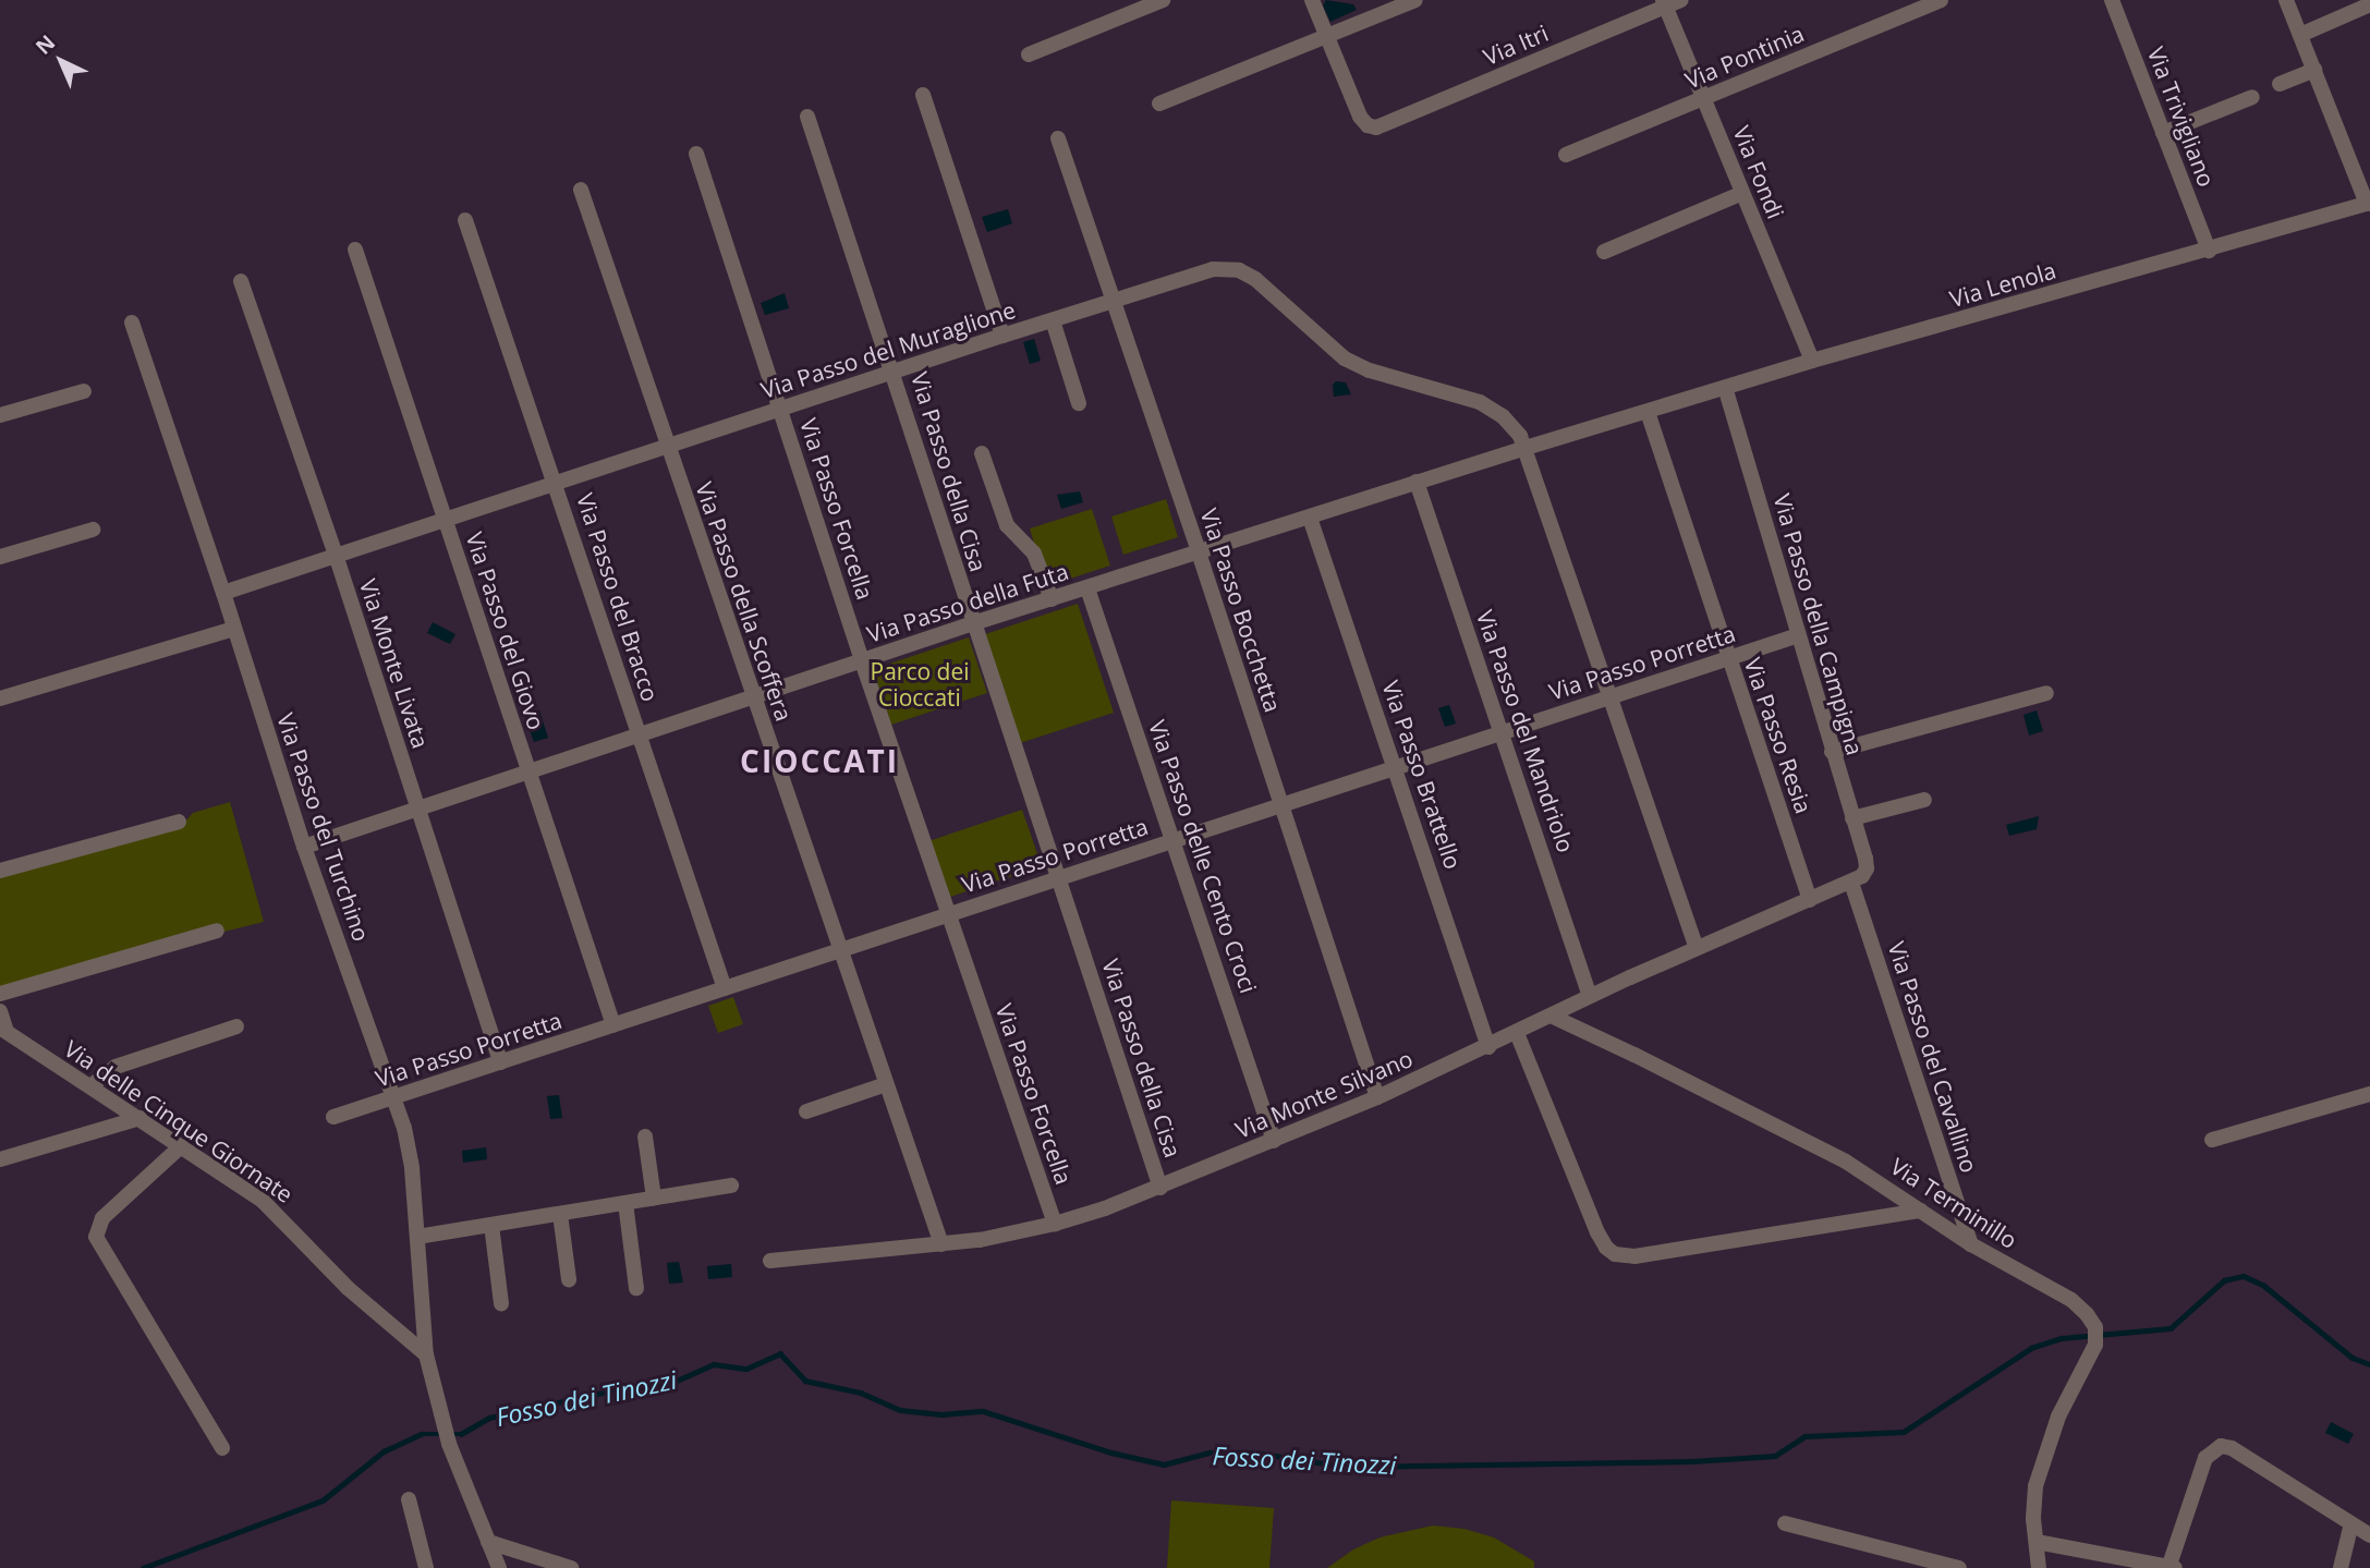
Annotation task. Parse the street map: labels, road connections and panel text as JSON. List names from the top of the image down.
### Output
{
  "streets": {
    "street": [
      "Via Itri",
      "Via Pontinia",
      "Via Trivigliano",
      "Via Fondi",
      "Via Lenola",
      "Via Passo del Muraglione",
      "Via Passo della Cisa",
      "Via Passo Forcella",
      "Via Passo del Bracco",
      "Via Passo della Scoffera",
      "Via Passo della Futa",
      "Via Passo Bocchetta",
      "Via Passo della Campigna",
      "Via Passo del Giovo",
      "Via Passo Porretta",
      "Via Monte Livata",
      "Via Passo del Mandriolo",
      "Via Passo Resia",
      "Via Passo Brattello",
      "Via Passo del Turchino",
      "Via Passo delle Cento Croci",
      "Via Passo del Cavallino",
      "Via Monte Silvano",
      "Via delle Cinque Giornate",
      "Via Terminillo"
    ]
  },
  "crossings": [
    ["Via Itri", "Via Fondi"],
    ["Via Pontinia", "Via Fondi"],
    ["Via Trivigliano", "Via Lenola"],
    ["Via Fondi", "Via Lenola"],
    ["Via Lenola", "Via Passo della Futa"],
    ["Via Lenola", "Via Passo della Campigna"],
    ["Via Lenola", "Via Passo Resia"],
    ["Via Passo del Muraglione", "Via Passo della Cisa"],
    ["Via Passo del Muraglione", "Via Passo Forcella"],
    ["Via Passo del Muraglione", "Via Passo del Bracco"],
    ["Via Passo del Muraglione", "Via Passo della Scoffera"],
    ["Via Passo del Muraglione", "Via Passo della Futa"],
    ["Via Passo del Muraglione", "Via Passo Bocchetta"],
    ["Via Passo del Muraglione", "Via Passo del Giovo"],
    ["Via Passo del Muraglione", "Via Passo Porretta"],
    ["Via Passo del Muraglione", "Via Monte Livata"],
    ["Via Passo del Muraglione", "Via Passo del Turchino"],
    ["Via Passo del Muraglione", "Via Monte Silvano"],
    ["Via Passo della Cisa", "Via Passo della Futa"],
    ["Via Passo della Cisa", "Via Passo Porretta"],
    ["Via Passo della Cisa", "Via Monte Silvano"],
    ["Via Passo Forcella", "Via Passo della Futa"],
    ["Via Passo Forcella", "Via Passo Porretta"],
    ["Via Passo Forcella", "Via Monte Silvano"],
    ["Via Passo del Bracco", "Via Passo della Futa"],
    ["Via Passo del Bracco", "Via Passo Porretta"],
    ["Via Passo della Scoffera", "Via Passo della Futa"],
    ["Via Passo della Scoffera", "Via Passo Porretta"],
    ["Via Passo della Scoffera", "Via Monte Silvano"],
    ["Via Passo della Futa", "Via Passo Bocchetta"],
    ["Via Passo della Futa", "Via Passo del Giovo"],
    ["Via Passo della Futa", "Via Monte Livata"],
    ["Via Passo della Futa", "Via Passo del Mandriolo"],
    ["Via Passo della Futa", "Via Passo Resia"],
    ["Via Passo della Futa", "Via Passo Brattello"],
    ["Via Passo della Futa", "Via Passo del Turchino"],
    ["Via Passo della Futa", "Via Passo delle Cento Croci"],
    ["Via Passo Bocchetta", "Via Passo Porretta"],
    ["Via Passo Bocchetta", "Via Monte Silvano"],
    ["Via Passo della Campigna", "Via Monte Silvano"],
    ["Via Passo del Giovo", "Via Passo Porretta"],
    ["Via Passo Porretta", "Via Monte Livata"],
    ["Via Passo Porretta", "Via Passo del Mandriolo"],
    ["Via Passo Porretta", "Via Passo Resia"],
    ["Via Passo Porretta", "Via Passo Brattello"],
    ["Via Passo Porretta", "Via Passo del Turchino"],
    ["Via Passo Porretta", "Via Passo delle Cento Croci"],
    ["Via Passo del Mandriolo", "Via Monte Silvano"],
    ["Via Passo Resia", "Via Monte Silvano"],
    ["Via Passo Brattello", "Via Monte Silvano"],
    ["Via Passo del Turchino", "Via delle Cinque Giornate"],
    ["Via Passo delle Cento Croci", "Via Monte Silvano"],
    ["Via Passo del Cavallino", "Via Monte Silvano"],
    ["Via Passo del Cavallino", "Via Terminillo"],
    ["Via Monte Silvano", "Via Terminillo"]
  ],
  "districts": ["CIOCCATI"],
  "water": ["Fosso dei Tinozzi"],
  "parks": ["Parco dei Cioccati"],
  "north": "top left"
}
